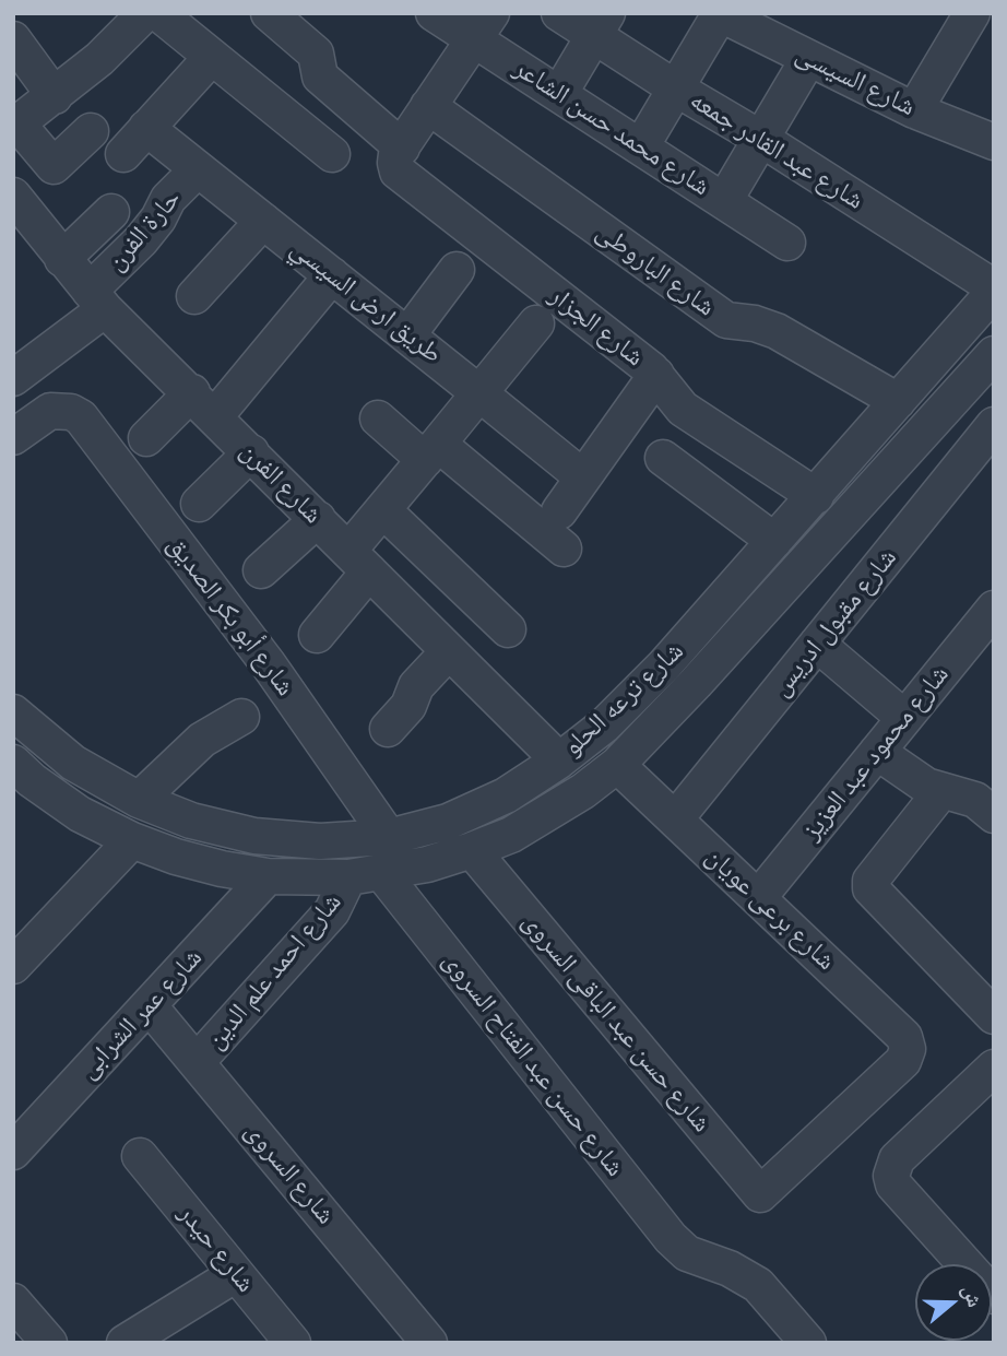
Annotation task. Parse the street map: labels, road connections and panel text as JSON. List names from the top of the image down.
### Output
{
  "streets": {
    "street": [
      "شارع السيسى",
      "شارع محمد حسن الشاعر",
      "شارع عبد القادر جمعه",
      "حارة الفرن",
      "شارع الباروطى",
      "طريق ارض السيسي",
      "شارع الجزار",
      "شارع الفرن",
      "شارع أبو بكر الصديق",
      "شارع مقبول ادريس",
      "شارع ترعه الحلو",
      "شارع محمود عبد العزيز",
      "شارع برعى عويان",
      "شارع احمد علم الدين",
      "شارع عمر الشرابى",
      "شارع حسن عبد الباقى السروى",
      "شارع حسن عبد الفتاح السروى",
      "شارع السروى",
      "شارع حيدر"
    ]
  },
  "crossings": [
    ["شارع عبد القادر جمعه", "شارع ترعه الحلو"],
    ["حارة الفرن", "طريق ارض السيسي"],
    ["حارة الفرن", "شارع الفرن"],
    ["شارع الباروطى", "شارع ترعه الحلو"],
    ["شارع الجزار", "شارع ترعه الحلو"],
    ["شارع الفرن", "شارع ترعه الحلو"],
    ["شارع أبو بكر الصديق", "شارع ترعه الحلو"],
    ["شارع مقبول ادريس", "شارع برعى عويان"],
    ["شارع ترعه الحلو", "شارع برعى عويان"],
    ["شارع ترعه الحلو", "شارع احمد علم الدين"],
    ["شارع ترعه الحلو", "شارع عمر الشرابى"],
    ["شارع ترعه الحلو", "شارع حسن عبد الباقى السروى"],
    ["شارع ترعه الحلو", "شارع حسن عبد الفتاح السروى"],
    ["شارع محمود عبد العزيز", "شارع برعى عويان"],
    ["شارع برعى عويان", "شارع حسن عبد الباقى السروى"],
    ["شارع احمد علم الدين", "شارع حسن عبد الفتاح السروى"],
    ["شارع احمد علم الدين", "شارع السروى"],
    ["شارع عمر الشرابى", "شارع السروى"]
  ],
  "north": "right"
}
